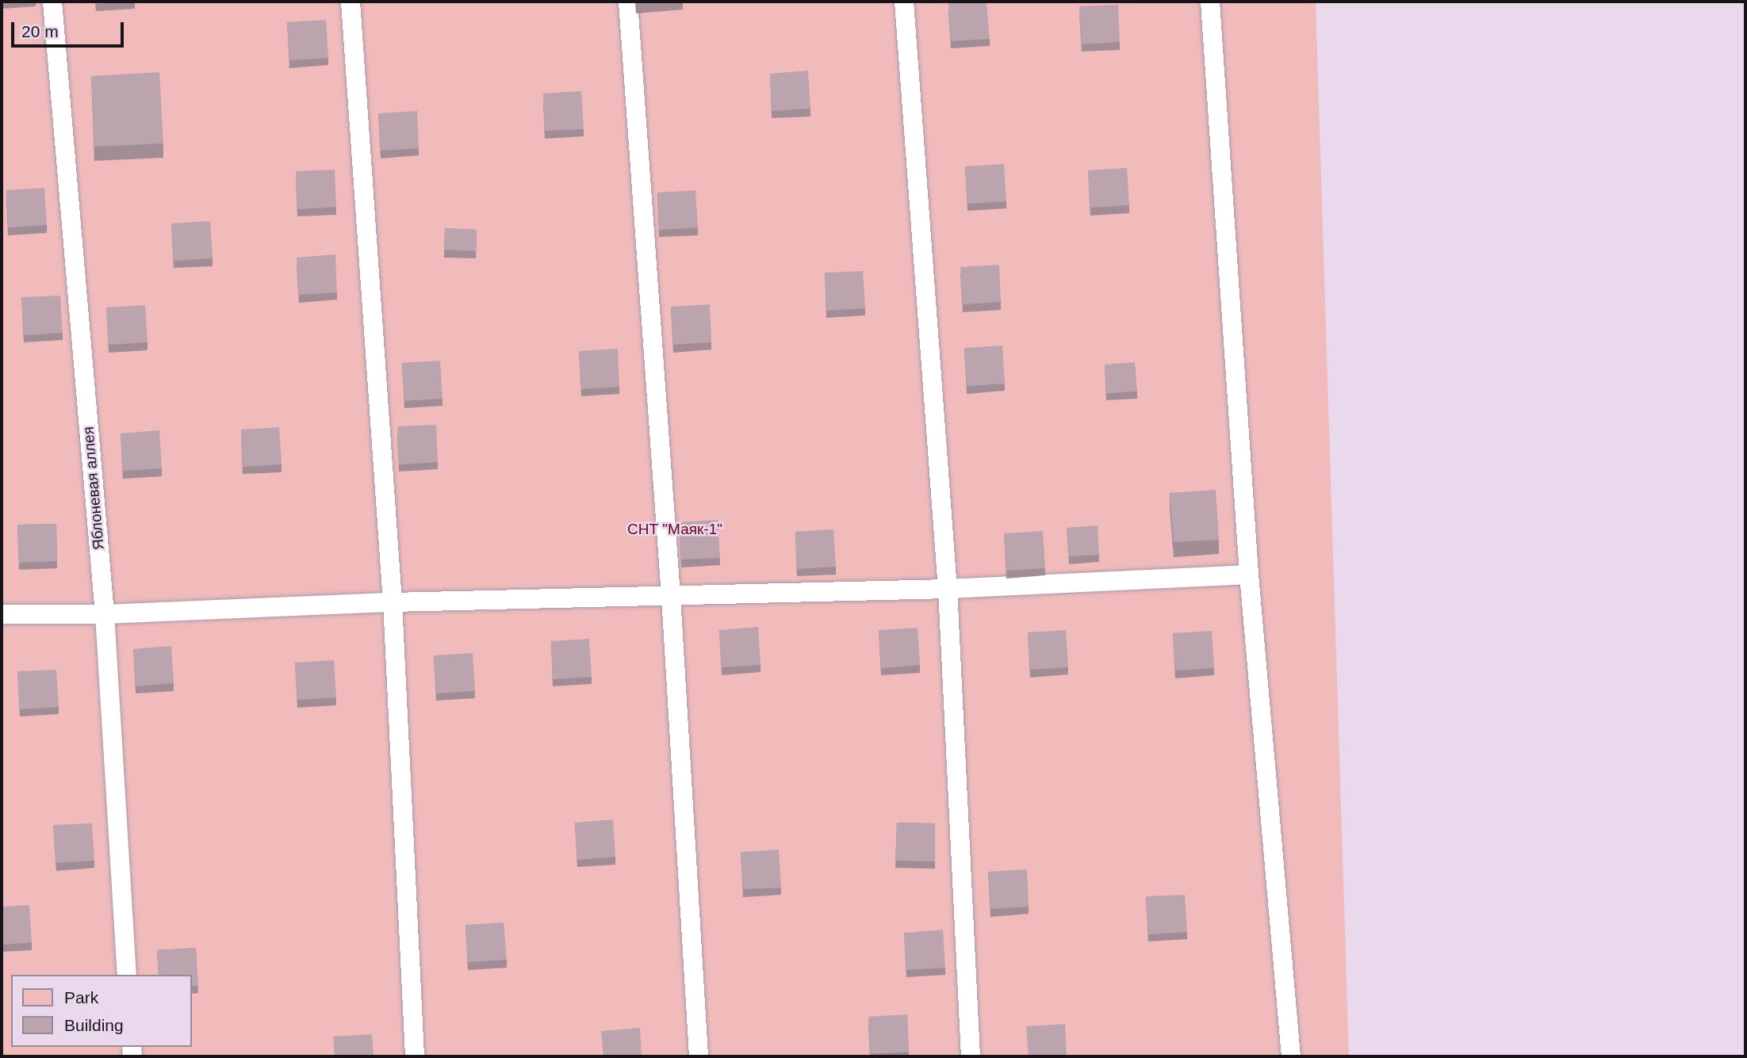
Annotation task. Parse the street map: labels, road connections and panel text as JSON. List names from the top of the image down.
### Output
{
  "streets": {
    "lane": ["Яблоневая аллея"]
  },
  "parks": ["СНТ \"Маяк-1\""],
  "legend": ["Park", "Building"],
  "scale_bar": "20 m"
}
